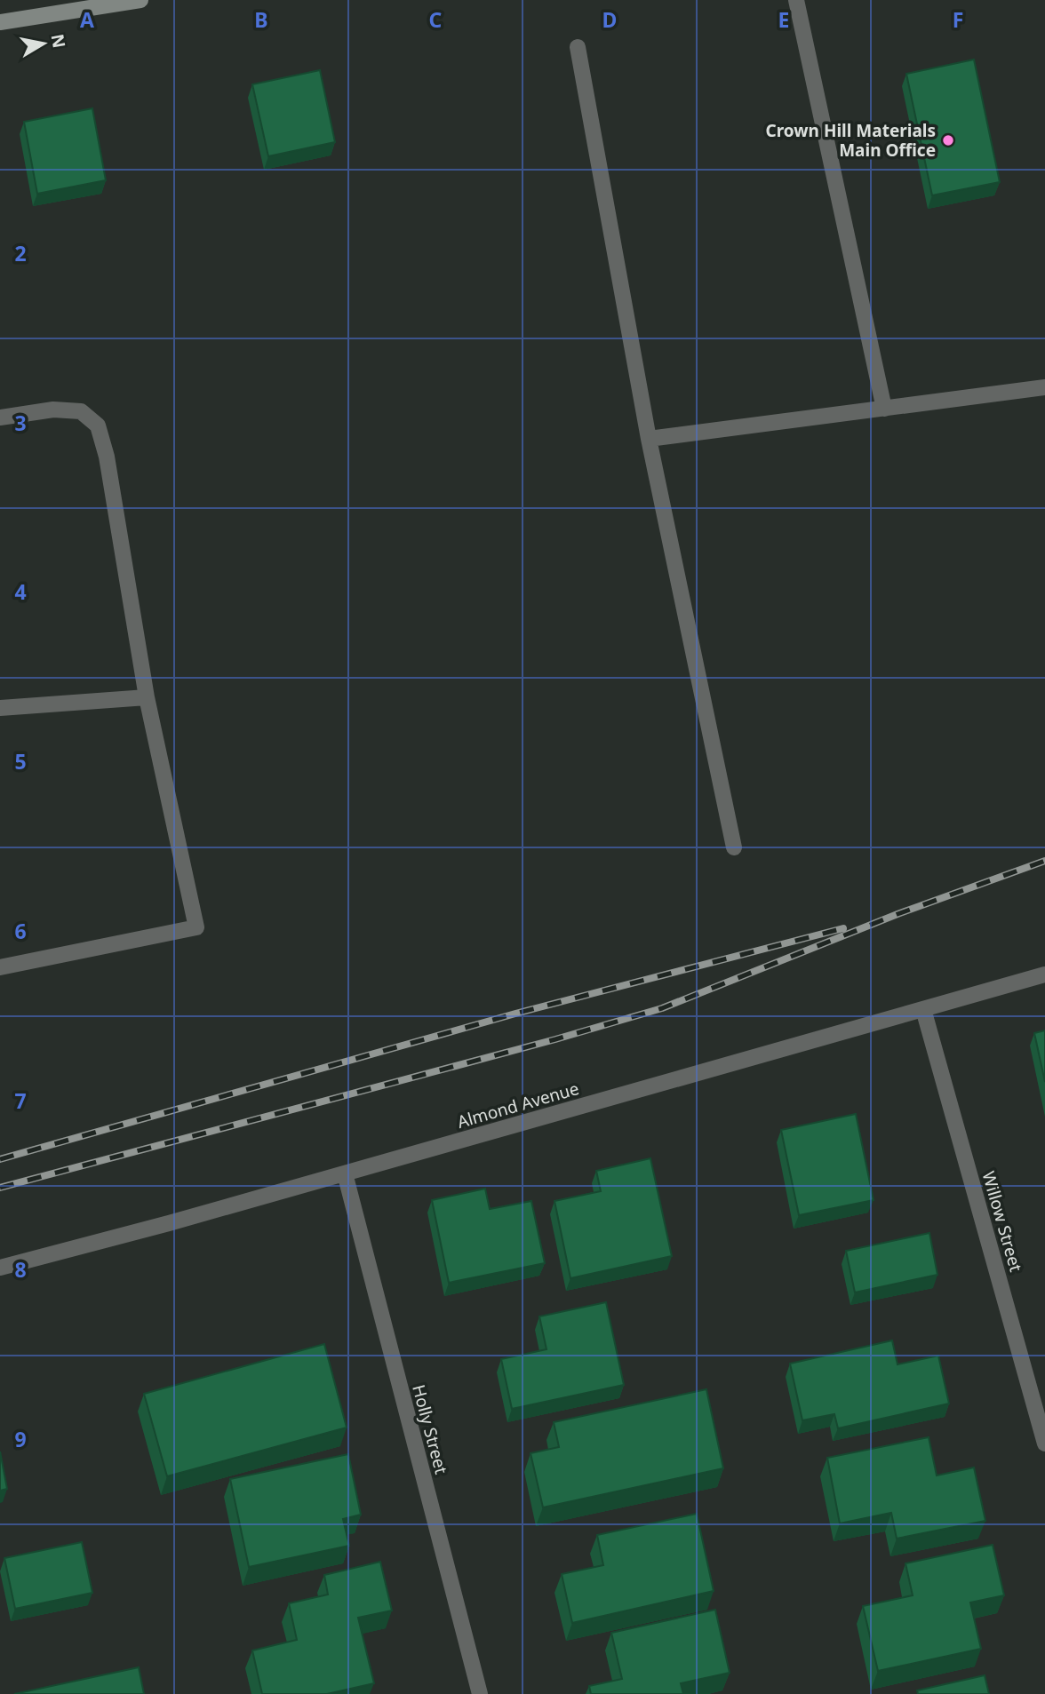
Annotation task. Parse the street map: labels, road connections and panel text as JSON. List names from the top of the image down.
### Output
{
  "streets": {
    "street": ["Almond Avenue", "Willow Street", "Holly Street"]
  },
  "crossings": [
    ["Almond Avenue", "Willow Street"],
    ["Almond Avenue", "Holly Street"]
  ],
  "places": ["Crown Hill Materials Main Office"],
  "north": "right",
  "grid": {
    "columns": [
      "A",
      "B",
      "C",
      "D",
      "E",
      "F"
    ],
    "rows": [
      "2",
      "3",
      "4",
      "5",
      "6",
      "7",
      "8",
      "9"
    ]
  }
}
